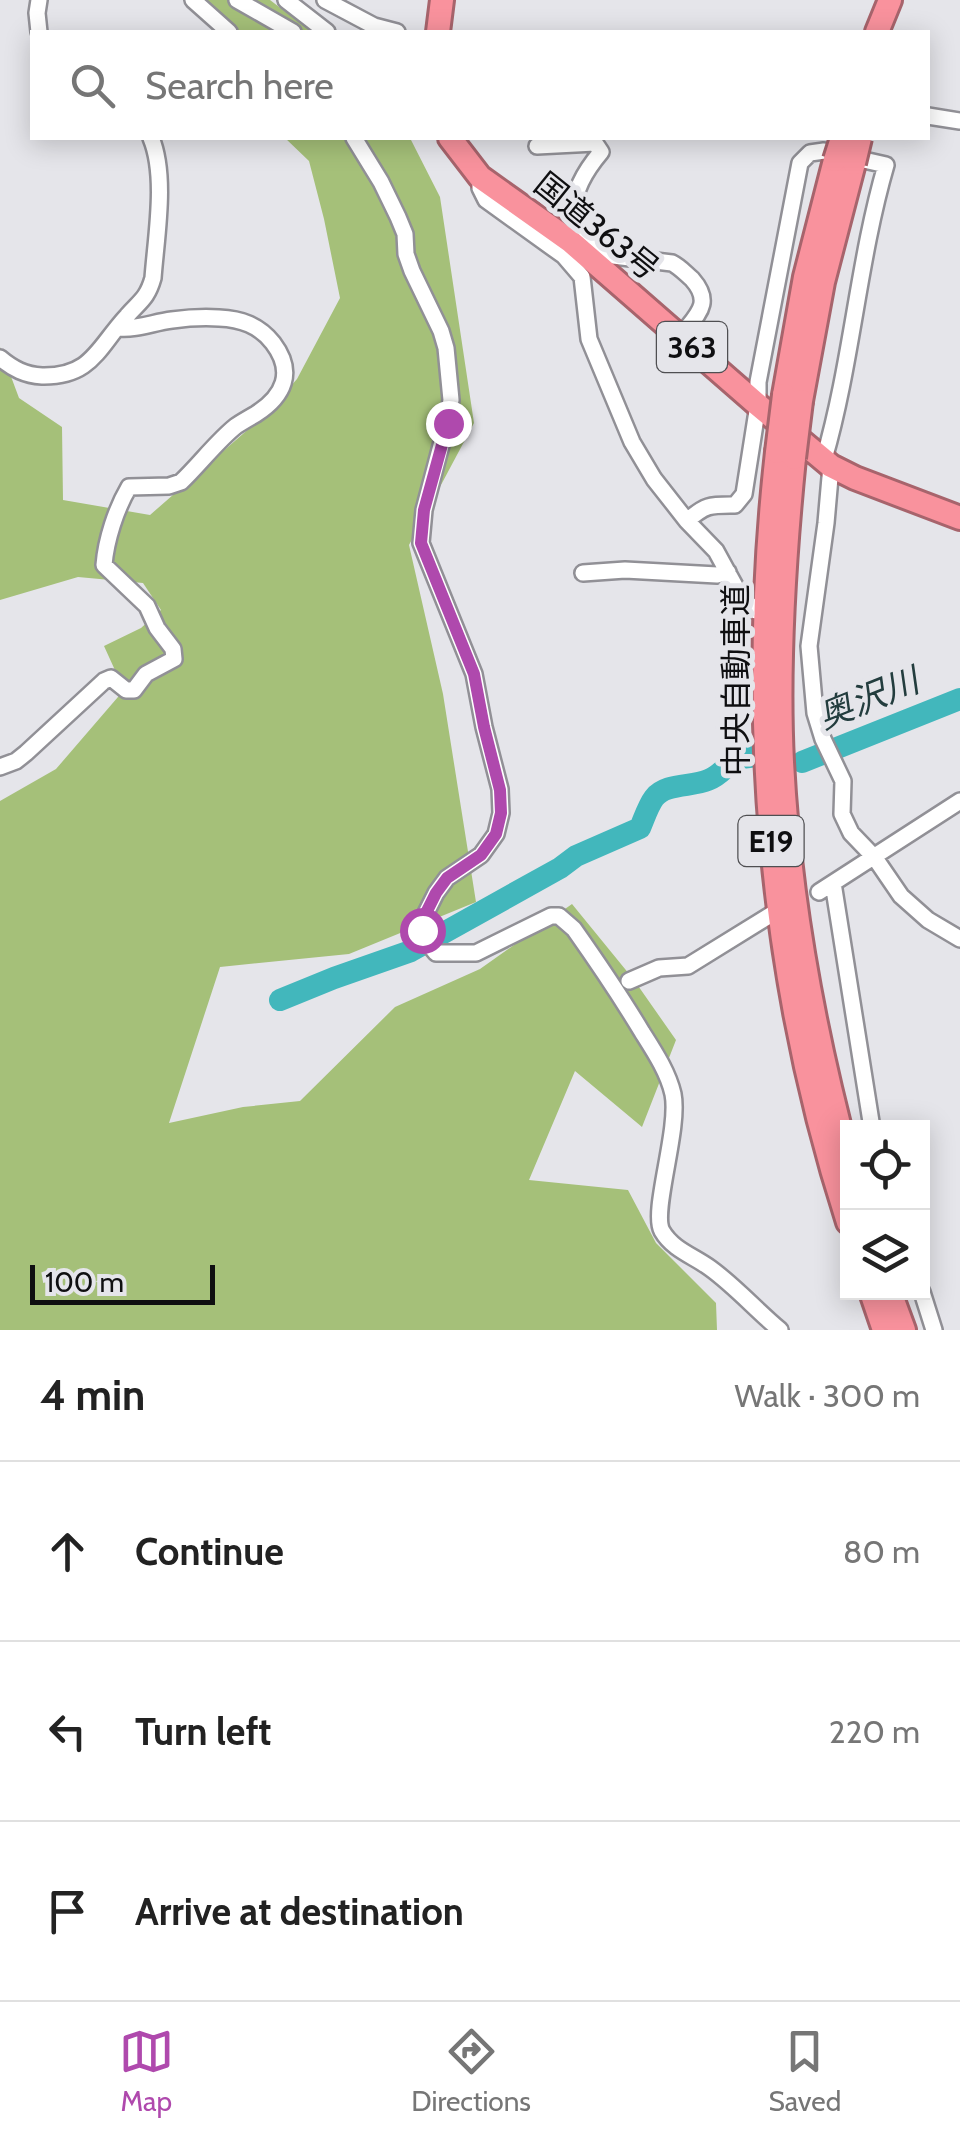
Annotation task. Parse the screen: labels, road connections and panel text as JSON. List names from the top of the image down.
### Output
{
  "streets": {
    "highway": [
      "国道363号",
      "363",
      "中央自動車道",
      "E19"
    ]
  },
  "water": ["奥沢川"],
  "scale_bar": "100 m",
  "page": {
    "search": "Search here",
    "scale": "100 m",
    "heading": ["4 min", "Walk · 300 m"],
    "list": [
      ["Continue", "80 m"],
      ["Turn left", "220 m"],
      "Arrive at destination"
    ],
    "nav": ["Map", "Directions", "Saved"]
  }
}
